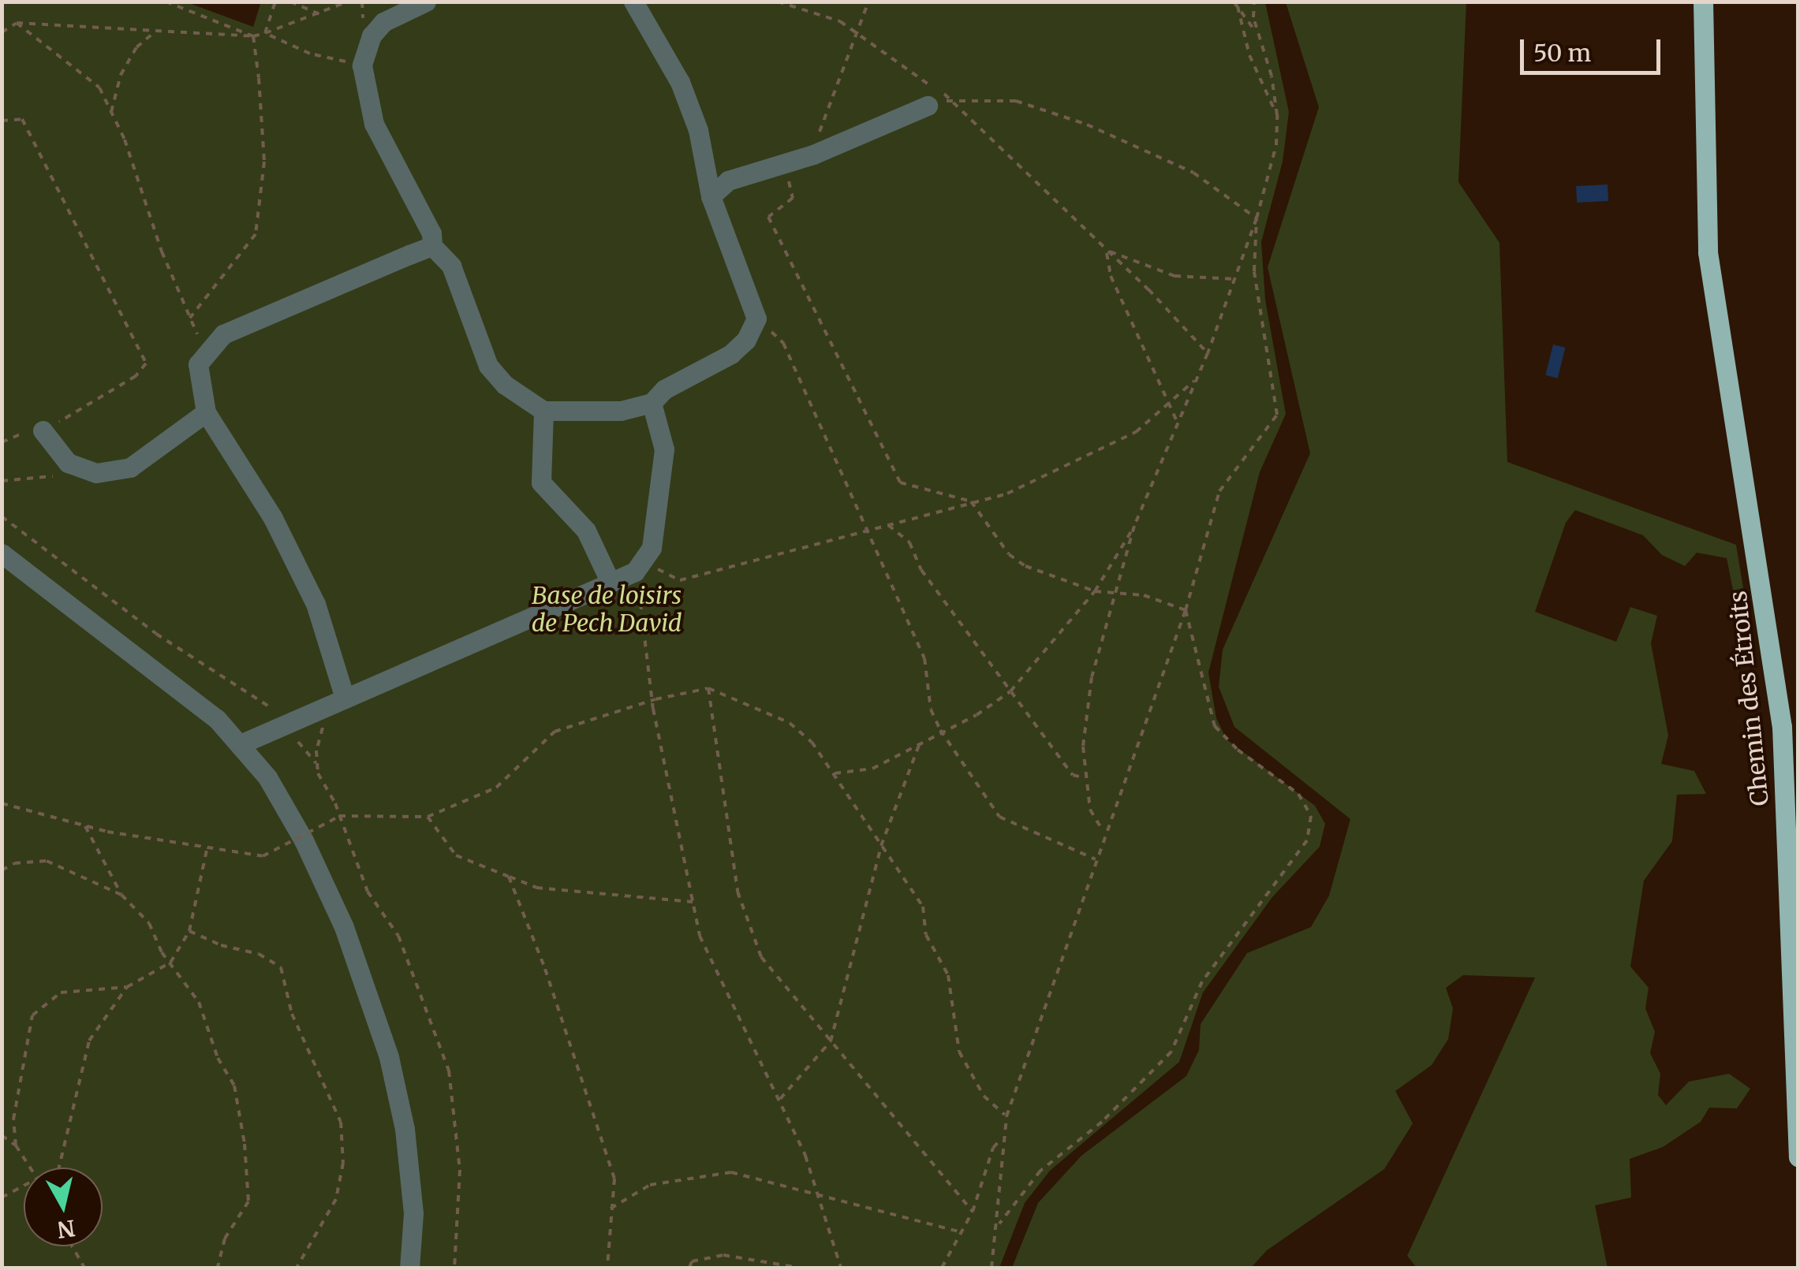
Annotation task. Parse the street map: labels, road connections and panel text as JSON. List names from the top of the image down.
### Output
{
  "streets": {
    "main road": ["Chemin des Étroits"]
  },
  "parks": ["Base de loisirs de Pech David"],
  "scale_bar": "50 m",
  "north": "bottom"
}
